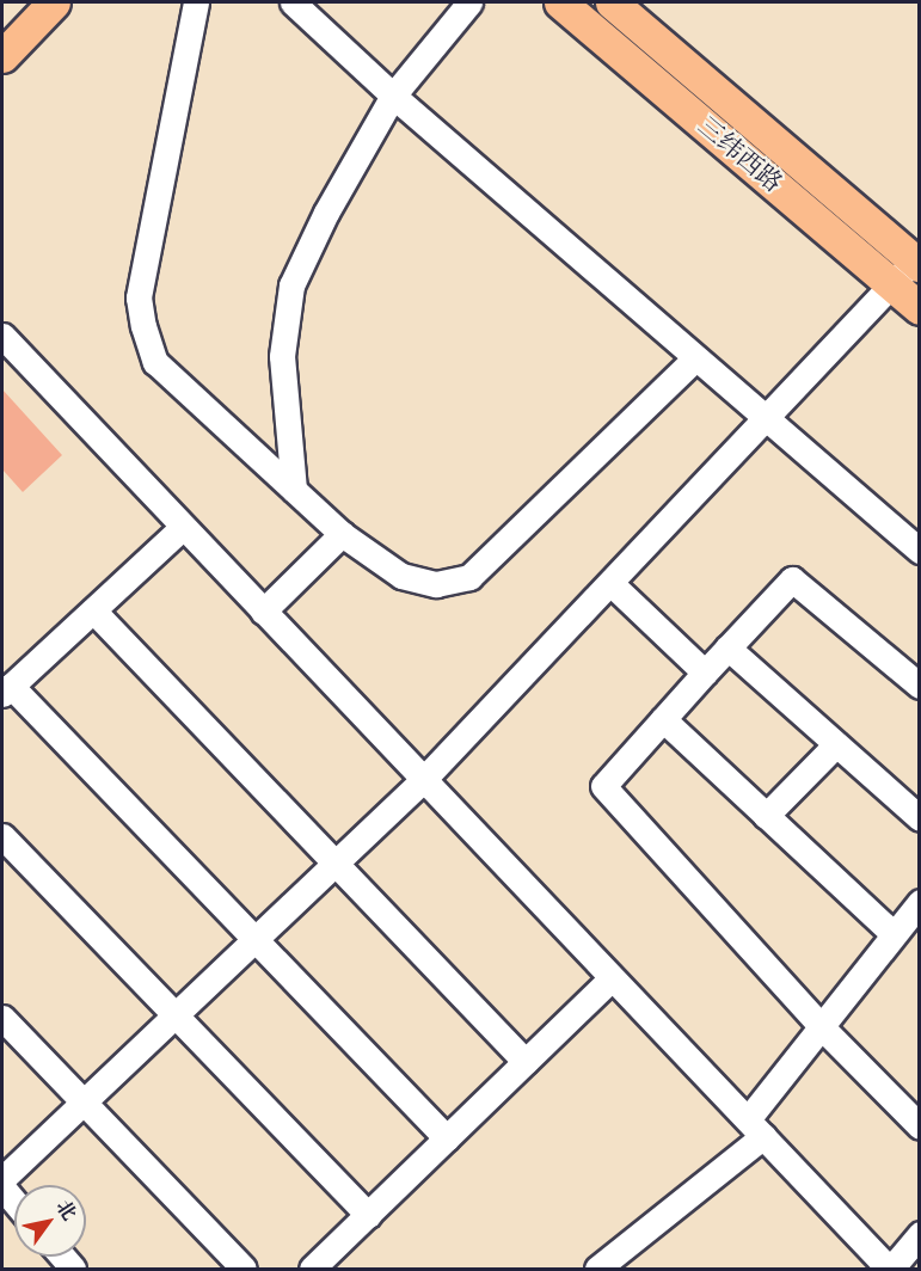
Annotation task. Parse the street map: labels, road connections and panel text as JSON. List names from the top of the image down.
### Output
{
  "streets": {
    "main road": ["三纬西路"]
  },
  "north": "top right"
}
